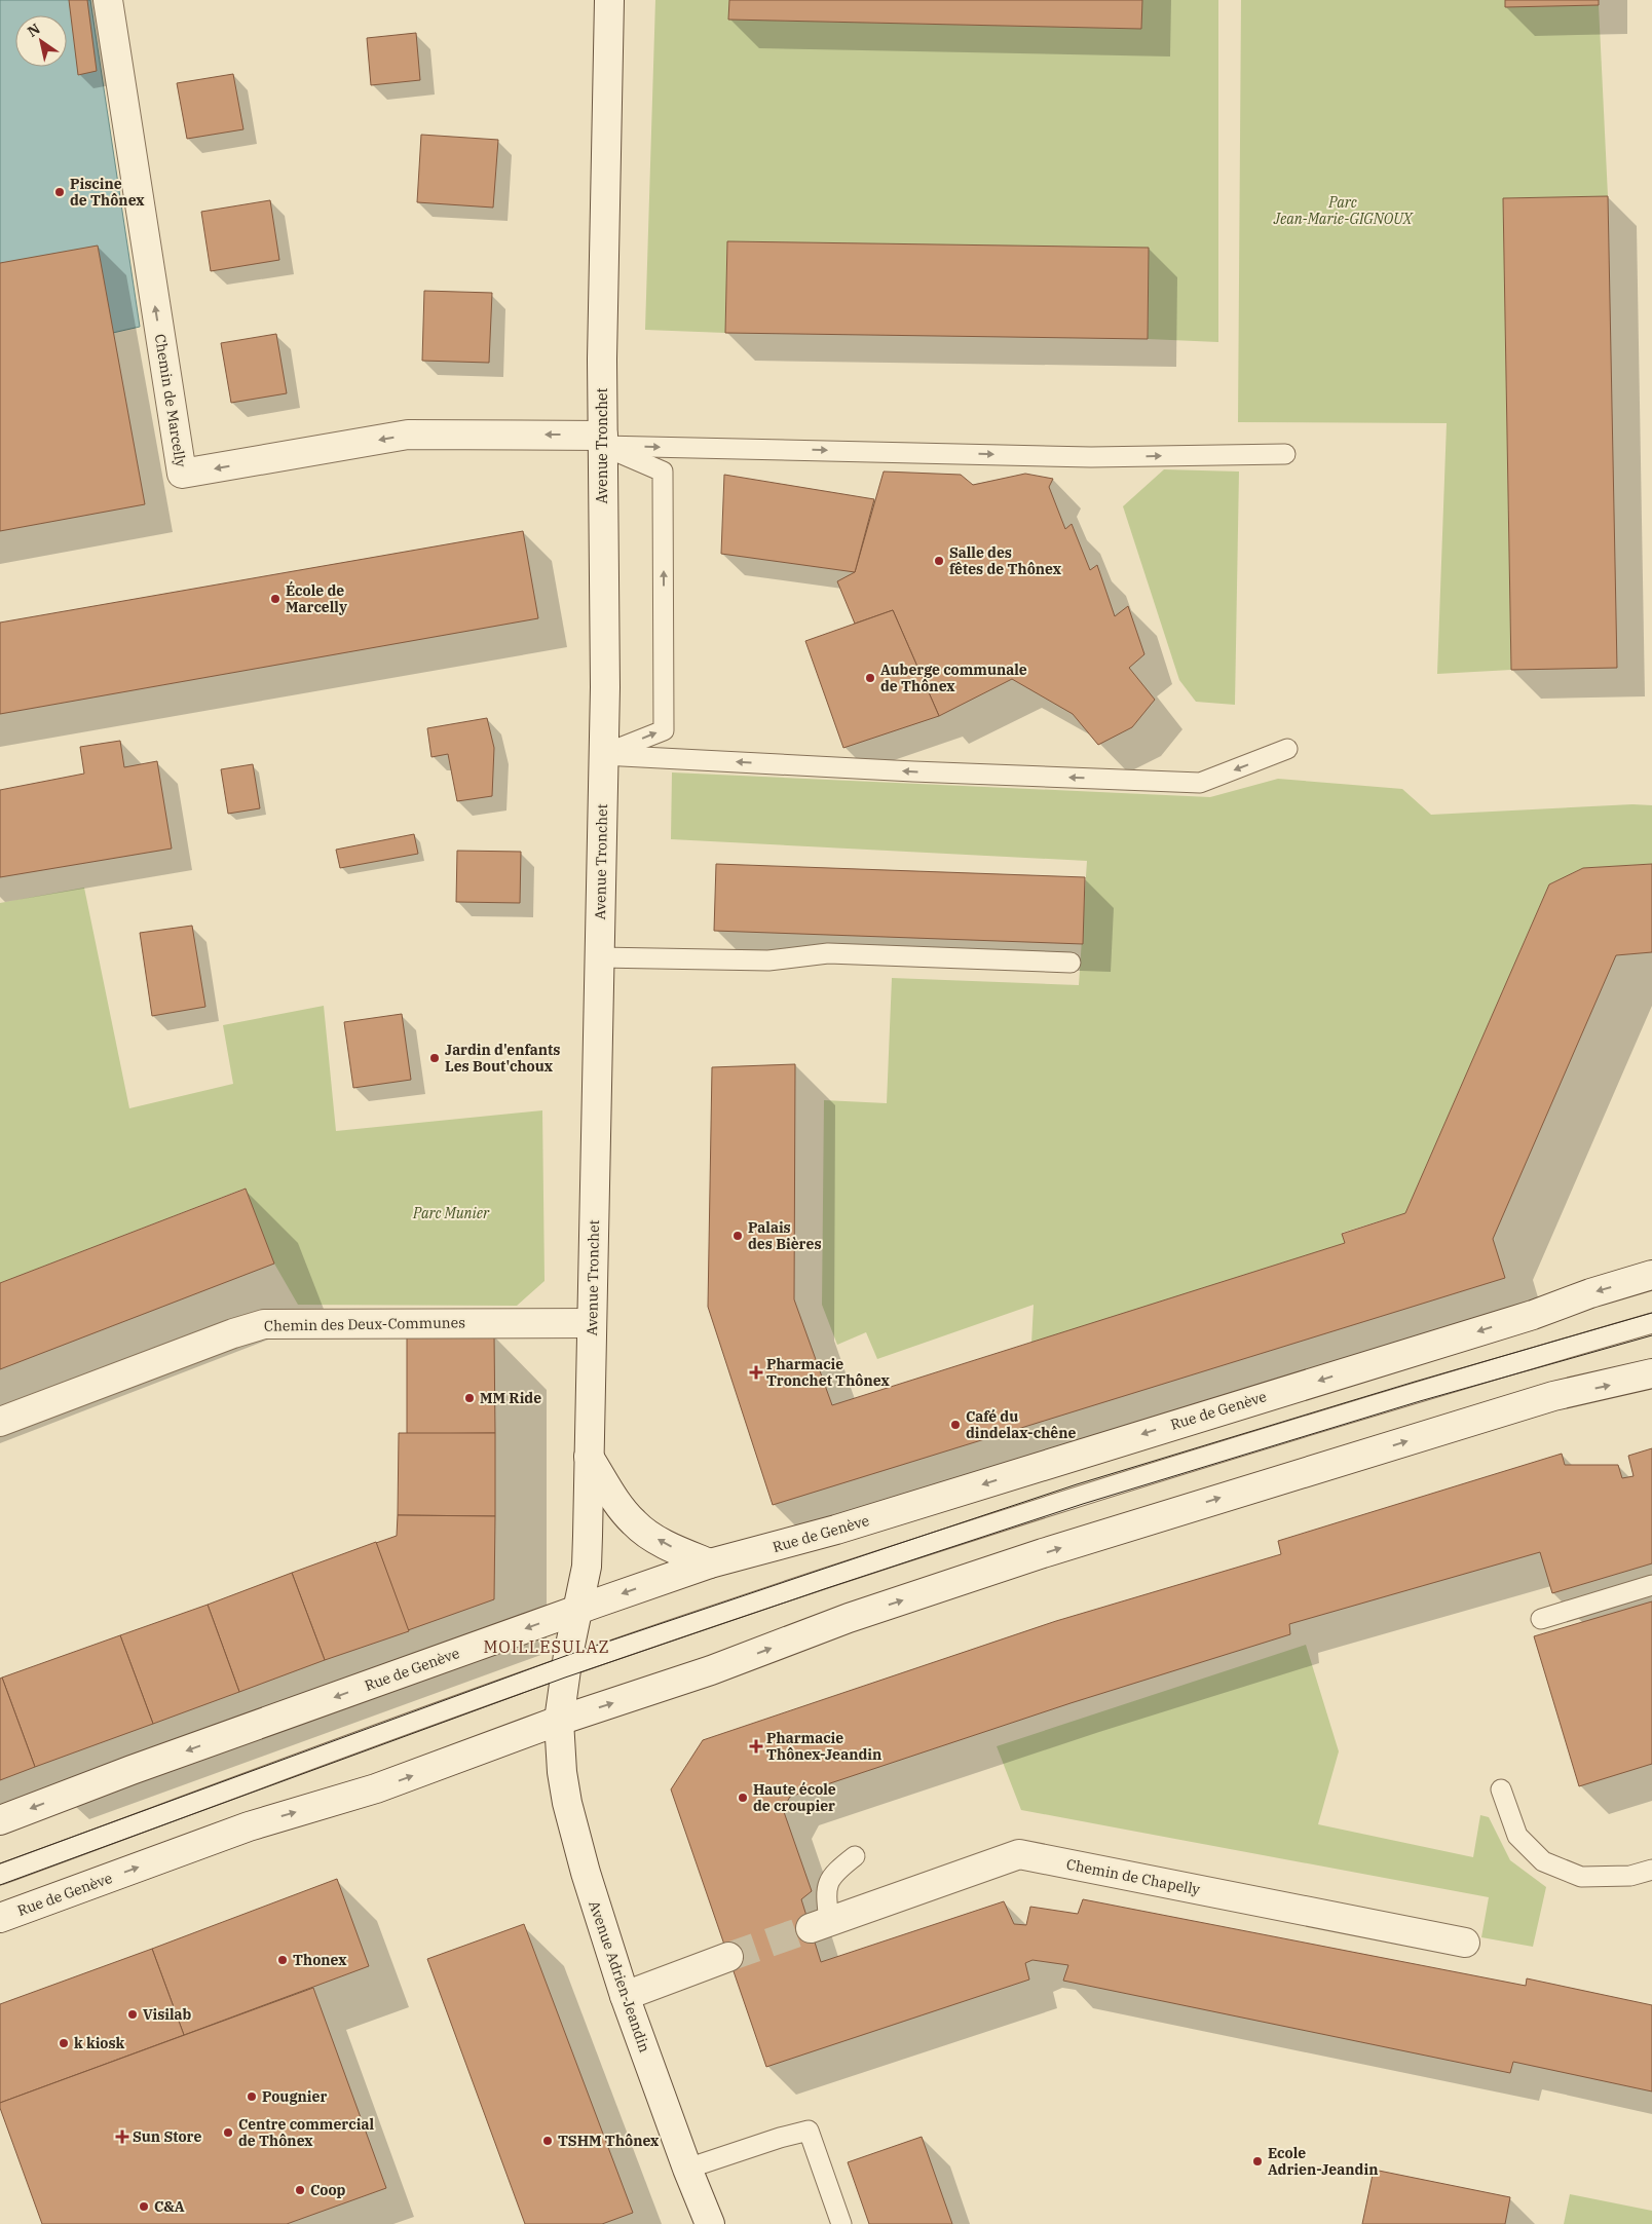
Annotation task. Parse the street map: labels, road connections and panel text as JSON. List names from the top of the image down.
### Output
{
  "streets": {
    "main road": [
      "Chemin de Marcelly",
      "Avenue Tronchet",
      "Chemin des Deux-Communes",
      "Rue de Genève",
      "Chemin de Chapelly",
      "Avenue Adrien-Jeandin"
    ]
  },
  "crossings": [
    ["Chemin de Marcelly", "Avenue Tronchet"],
    ["Avenue Tronchet", "Chemin des Deux-Communes"],
    ["Avenue Tronchet", "Rue de Genève"],
    ["Avenue Tronchet", "Avenue Adrien-Jeandin"],
    ["Rue de Genève", "Avenue Adrien-Jeandin"]
  ],
  "districts": ["MOILLESULAZ"],
  "parks": ["Parc Jean-Marie-GIGNOUX", "Parc Munier"],
  "places": {
    "other": [
      "Piscine de Thônex",
      "Salle des fêtes de Thônex",
      "École de Marcelly",
      "Auberge communale de Thônex",
      "Jardin d'enfants Les Bout'choux",
      "Palais des Bières",
      "MM Ride",
      "Café du dindelax-chêne",
      "Haute école de croupier",
      "Thonex",
      "Visilab",
      "k kiosk",
      "Pougnier",
      "Centre commercial de Thônex",
      "TSHM Thônex",
      "Ecole Adrien-Jeandin",
      "Coop",
      "C&A"
    ],
    "health": ["Pharmacie Tronchet Thônex", "Pharmacie Thônex-Jeandin", "Sun Store"]
  },
  "north": "top left"
}
